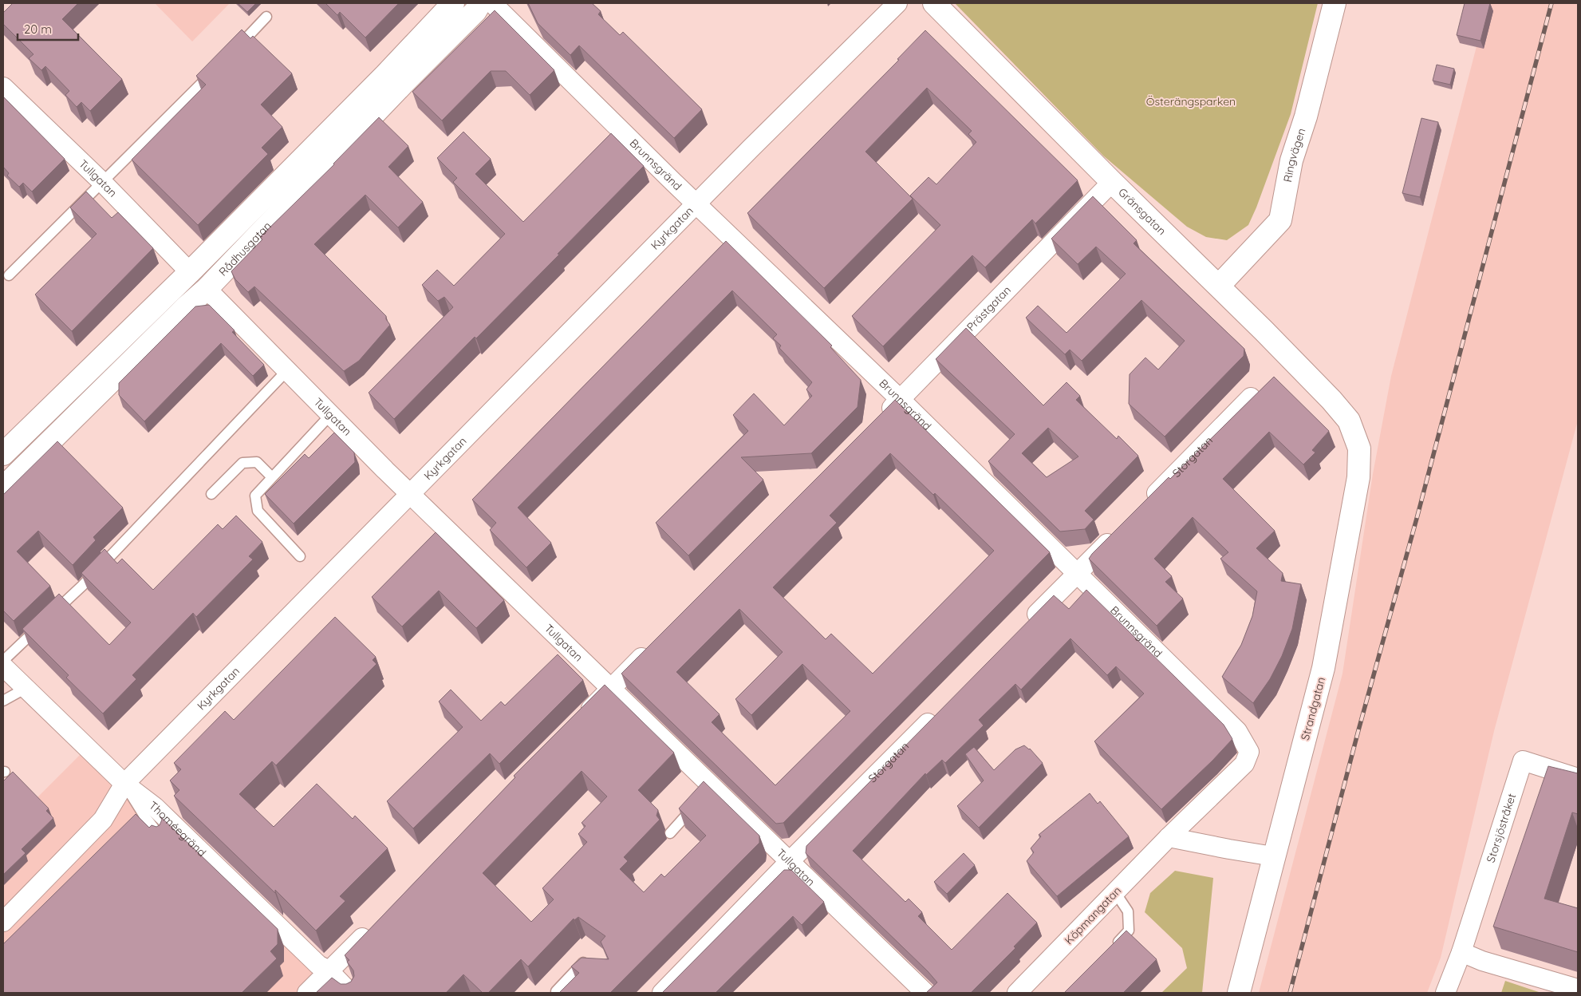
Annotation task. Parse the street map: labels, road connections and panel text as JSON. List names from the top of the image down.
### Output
{
  "streets": {
    "main road": [
      "Ringvägen",
      "Gränsgatan",
      "Rådhusgatan",
      "Strandgatan"
    ],
    "street": [
      "Brunnsgränd",
      "Tullgatan",
      "Kyrkgatan",
      "Prästgatan",
      "Storgatan",
      "Storsjöstråket",
      "Thoméegränd",
      "Köpmangatan"
    ]
  },
  "crossings": [
    ["Ringvägen", "Gränsgatan"],
    ["Brunnsgränd", "Kyrkgatan"],
    ["Brunnsgränd", "Prästgatan"],
    ["Brunnsgränd", "Köpmangatan"],
    ["Tullgatan", "Kyrkgatan"],
    ["Tullgatan", "Rådhusgatan"],
    ["Tullgatan", "Storgatan"],
    ["Gränsgatan", "Prästgatan"],
    ["Gränsgatan", "Strandgatan"],
    ["Kyrkgatan", "Thoméegränd"]
  ],
  "parks": ["Österängsparken"],
  "scale_bar": "20 m"
}
